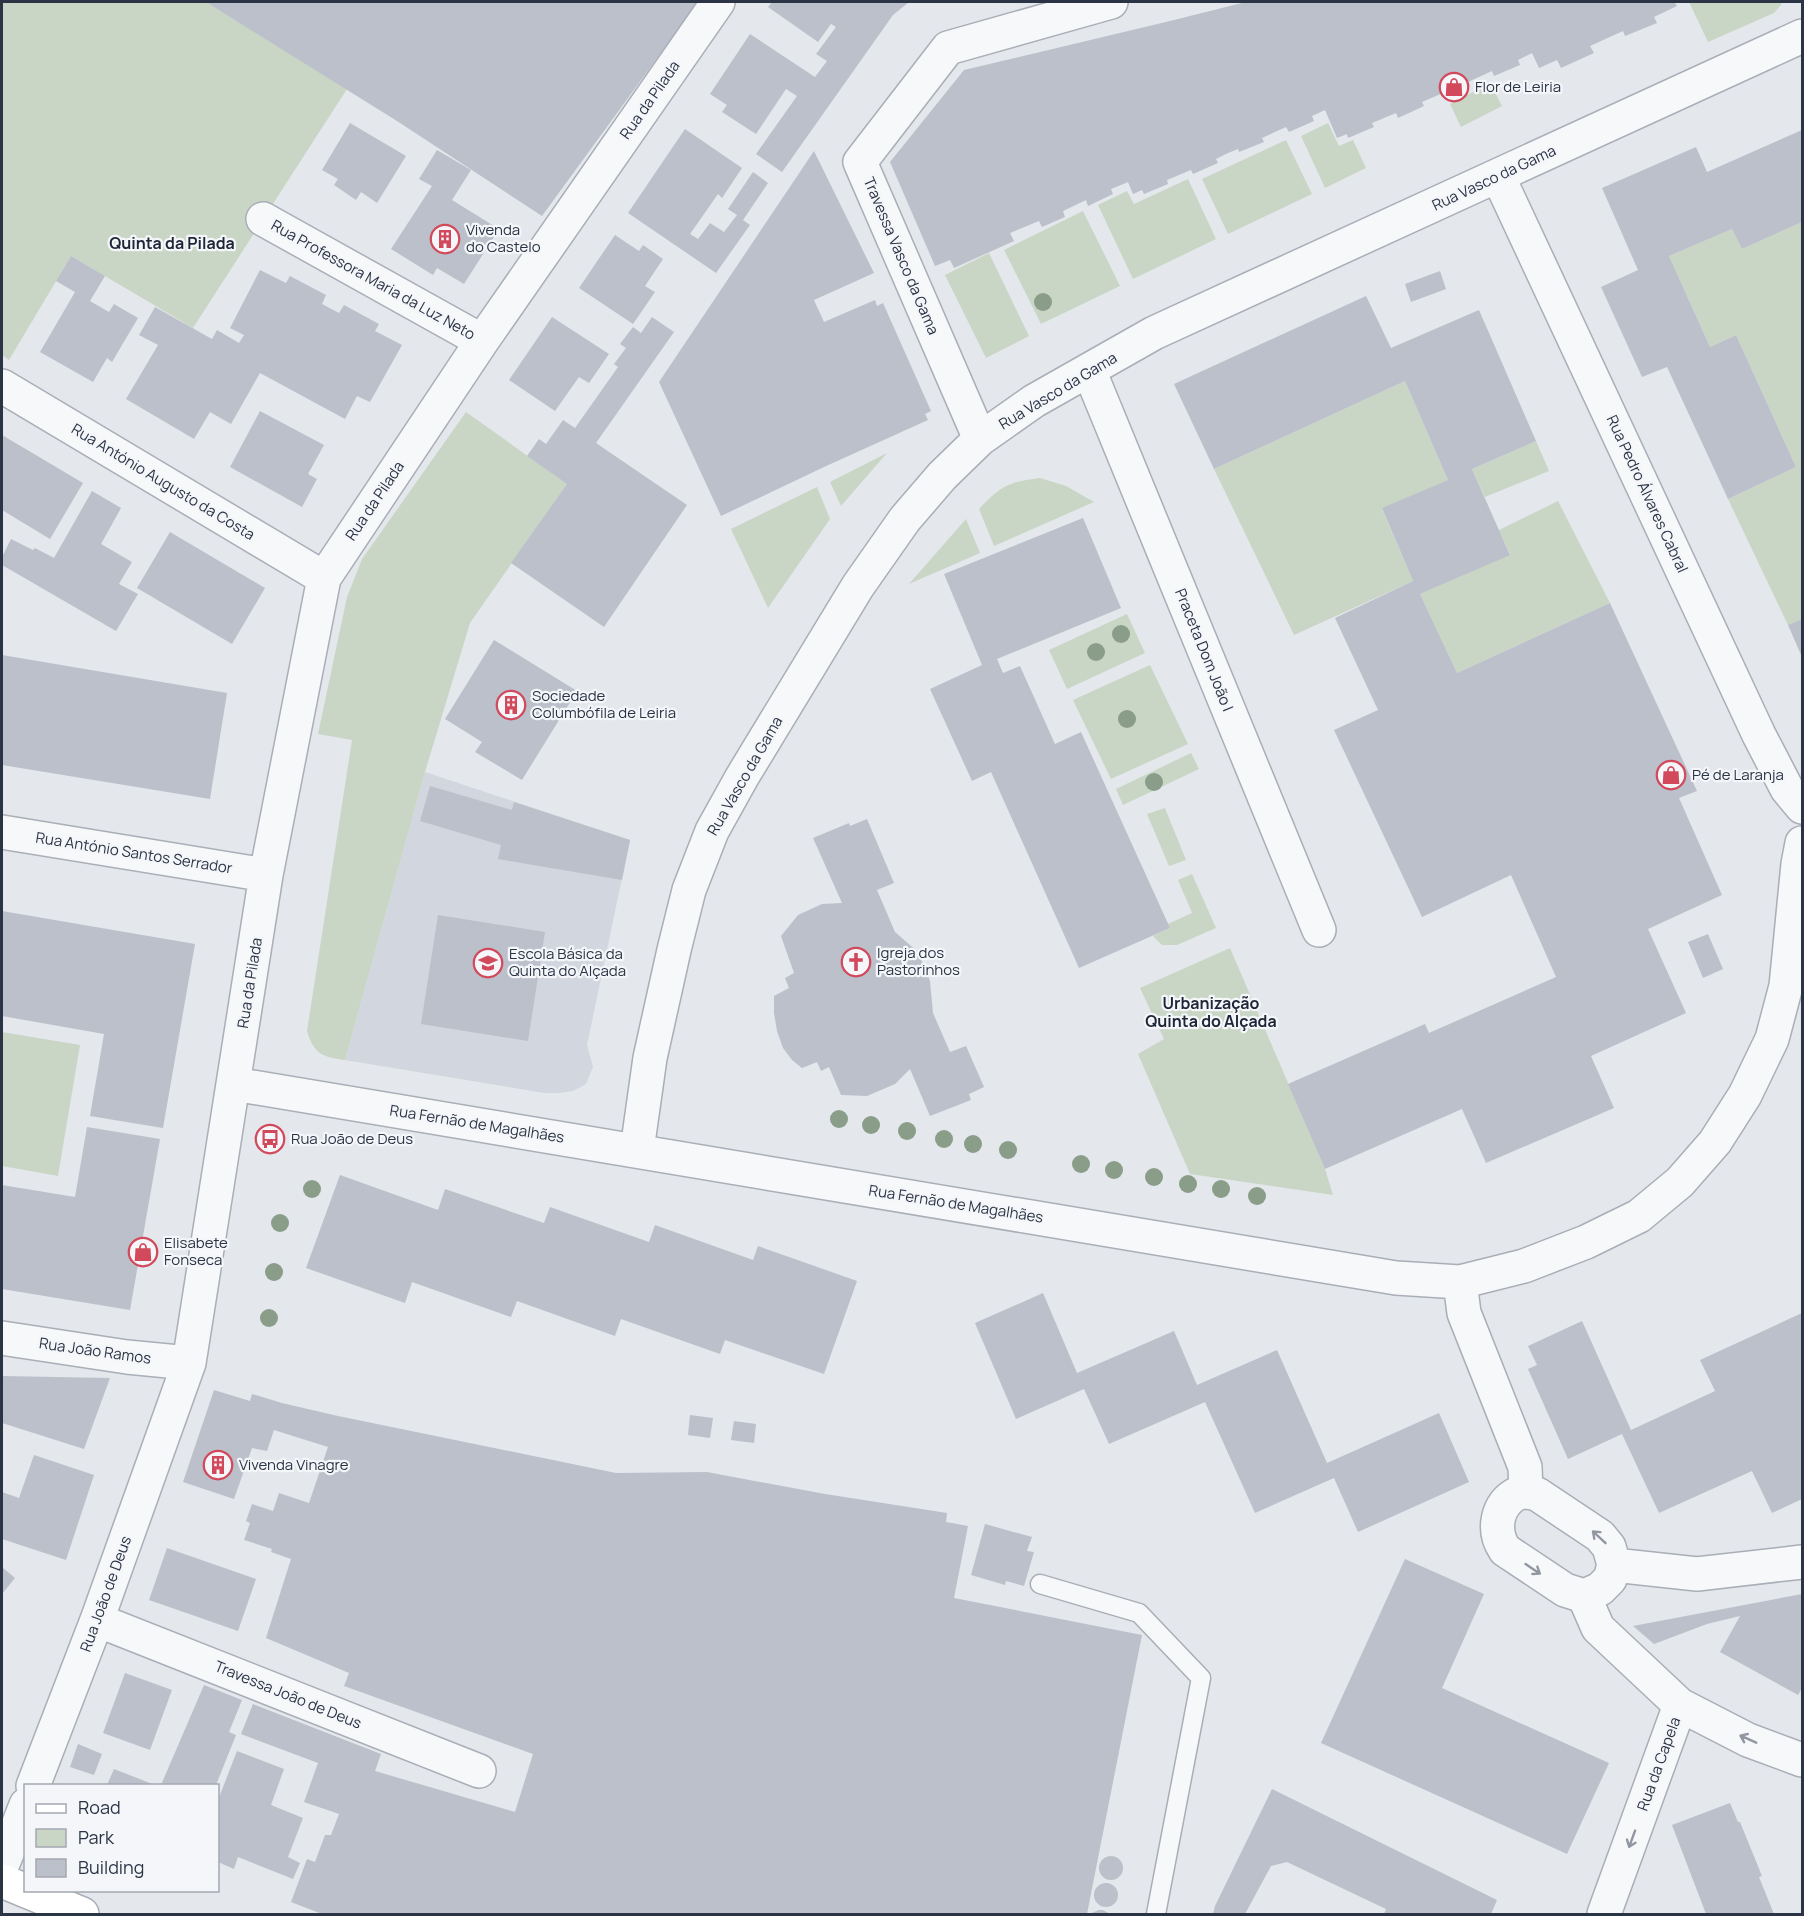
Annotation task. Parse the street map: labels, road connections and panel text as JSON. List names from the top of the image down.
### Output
{
  "streets": {
    "street": [
      "Rua da Pilada",
      "Rua Vasco da Gama",
      "Travessa Vasco da Gama",
      "Rua Professora Maria da Luz Neto",
      "Rua António Augusto da Costa",
      "Rua Pedro Álvares Cabral",
      "Praceta Dom João I",
      "Rua António Santos Serrador",
      "Rua Fernão de Magalhães",
      "Rua João Ramos",
      "Rua João de Deus",
      "Travessa João de Deus",
      "Rua da Capela"
    ]
  },
  "crossings": [
    ["Rua da Pilada", "Rua Professora Maria da Luz Neto"],
    ["Rua da Pilada", "Rua António Augusto da Costa"],
    ["Rua da Pilada", "Rua António Santos Serrador"],
    ["Rua da Pilada", "Rua Fernão de Magalhães"],
    ["Rua da Pilada", "Rua João de Deus"],
    ["Rua Vasco da Gama", "Travessa Vasco da Gama"],
    ["Rua Vasco da Gama", "Rua Pedro Álvares Cabral"],
    ["Rua Vasco da Gama", "Praceta Dom João I"],
    ["Rua Vasco da Gama", "Rua Fernão de Magalhães"],
    ["Rua Fernão de Magalhães", "Rua João de Deus"],
    ["Rua João Ramos", "Rua João de Deus"],
    ["Rua João de Deus", "Travessa João de Deus"]
  ],
  "districts": ["Quinta da Pilada", "Urbanização Quinta do Alçada"],
  "places": {
    "shop": ["Flor de Leiria", "Pé de Laranja", "Elisabete Fonseca"],
    "building": ["Vivenda do Castelo", "Sociedade Columbófila de Leiria", "Vivenda Vinagre"],
    "church": ["Igreja dos Pastorinhos"],
    "school or university": ["Escola Básica da Quinta do Alçada"],
    "bus stop": ["Rua João de Deus"]
  },
  "legend": ["Road", "Park", "Building"]
}
